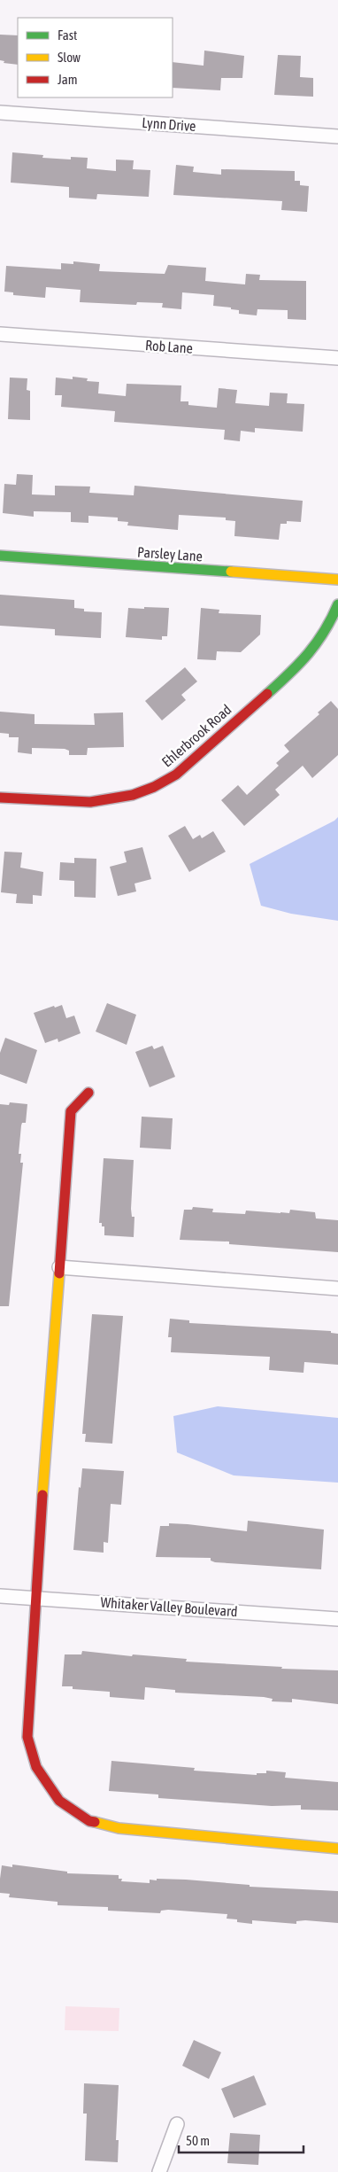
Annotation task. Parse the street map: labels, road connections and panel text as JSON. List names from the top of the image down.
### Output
{
  "streets": {
    "street": [
      "Lynn Drive",
      "Rob Lane",
      "Parsley Lane",
      "Ehlerbrook Road",
      "Whitaker Valley Boulevard"
    ]
  },
  "legend": ["Fast", "Slow", "Jam"],
  "scale_bar": "50 m"
}
